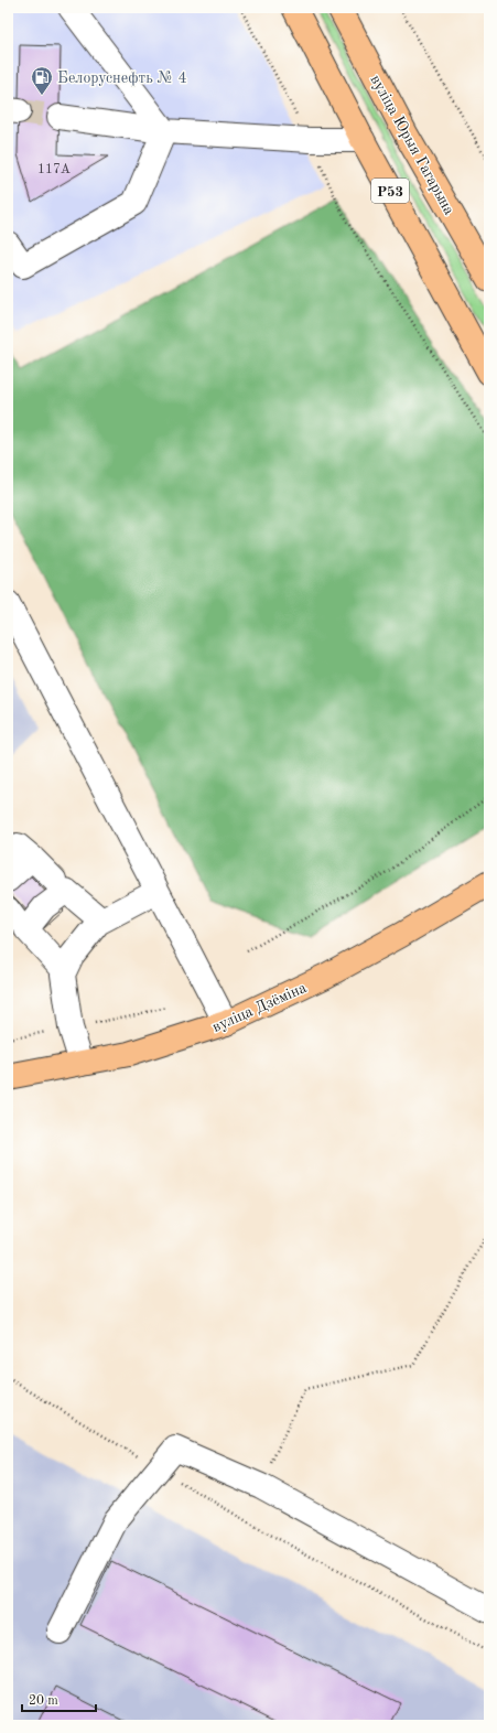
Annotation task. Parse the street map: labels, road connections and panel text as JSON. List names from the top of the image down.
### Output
{
  "streets": {
    "main road": ["вуліца Юрыя Гагарына", "Р53", "вуліца Дзёміна"]
  },
  "places": {
    "fuel station": ["Белоруснефть № 4"]
  },
  "house_numbers": ["117А"],
  "scale_bar": "20 m"
}
